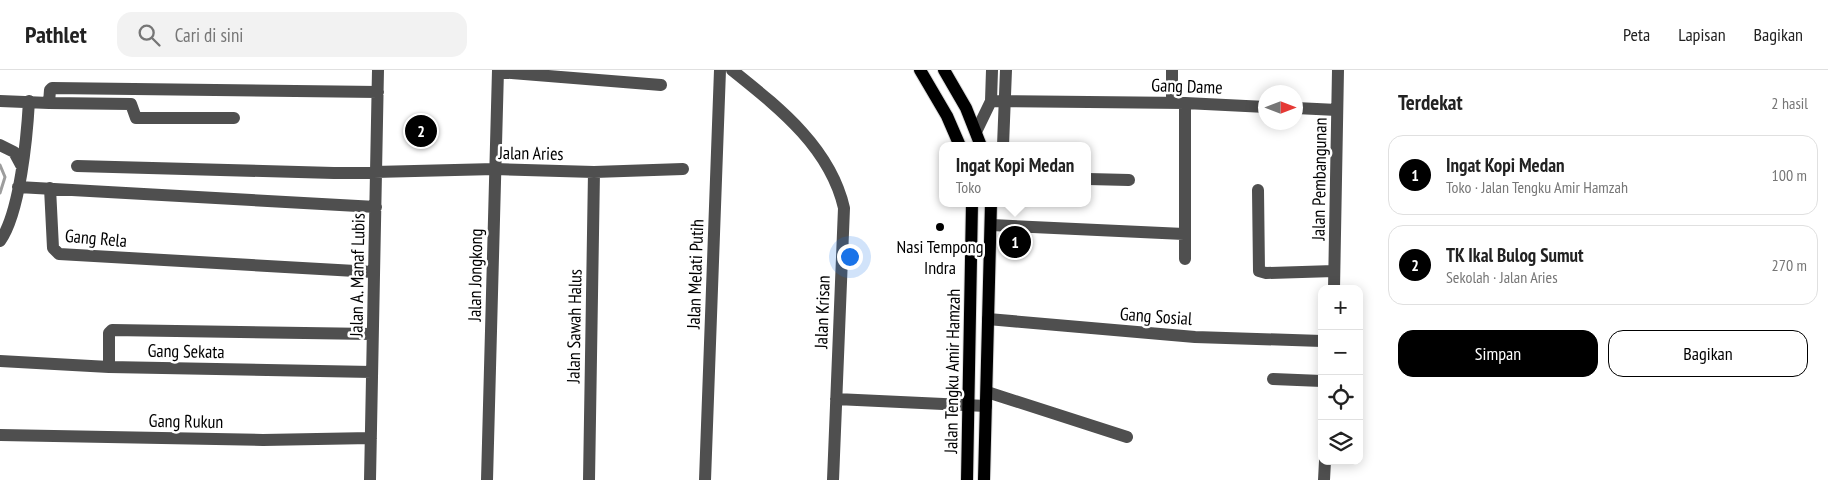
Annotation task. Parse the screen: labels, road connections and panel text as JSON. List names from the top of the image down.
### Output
{
  "streets": {
    "main road": ["Jalan Tengku Amir Hamzah"],
    "street": [
      "Gang Dame",
      "Jalan Aries",
      "Jalan Pembangunan",
      "Gang Rela",
      "Jalan Melati Putih",
      "Jalan A. Manaf Lubis",
      "Jalan Jongkong",
      "Jalan Krisan",
      "Gang Sosial",
      "Jalan Sawah Halus",
      "Gang Sekata",
      "Gang Rukun"
    ]
  },
  "crossings": [
    ["Jalan Aries", "Jalan A. Manaf Lubis"],
    ["Jalan Aries", "Jalan Jongkong"],
    ["Jalan Aries", "Jalan Sawah Halus"],
    ["Gang Rela", "Jalan A. Manaf Lubis"],
    ["Jalan A. Manaf Lubis", "Gang Sekata"],
    ["Jalan A. Manaf Lubis", "Gang Rukun"],
    ["Gang Sosial", "Jalan Tengku Amir Hamzah"]
  ],
  "places": ["Nasi Tempong Indra"],
  "north": "right",
  "page": {
    "header": "Pathlet",
    "search": "Cari di sini",
    "nav": ["Peta", "Lapisan", "Bagikan"],
    "heading": ["Terdekat", "2 hasil"],
    "pins": ["2", "1"],
    "list": [
      {
        "mark": "1",
        "name": "Ingat Kopi Medan",
        "note": "Toko · Jalan Tengku Amir Hamzah",
        "value": "100 m"
      },
      {
        "mark": "2",
        "name": "TK Ikal Bulog Sumut",
        "note": "Sekolah · Jalan Aries",
        "value": "270 m"
      }
    ],
    "popup": ["Ingat Kopi Medan", "Toko"],
    "map_buttons": ["+", "−"],
    "buttons": ["Simpan", "Bagikan"]
  }
}
